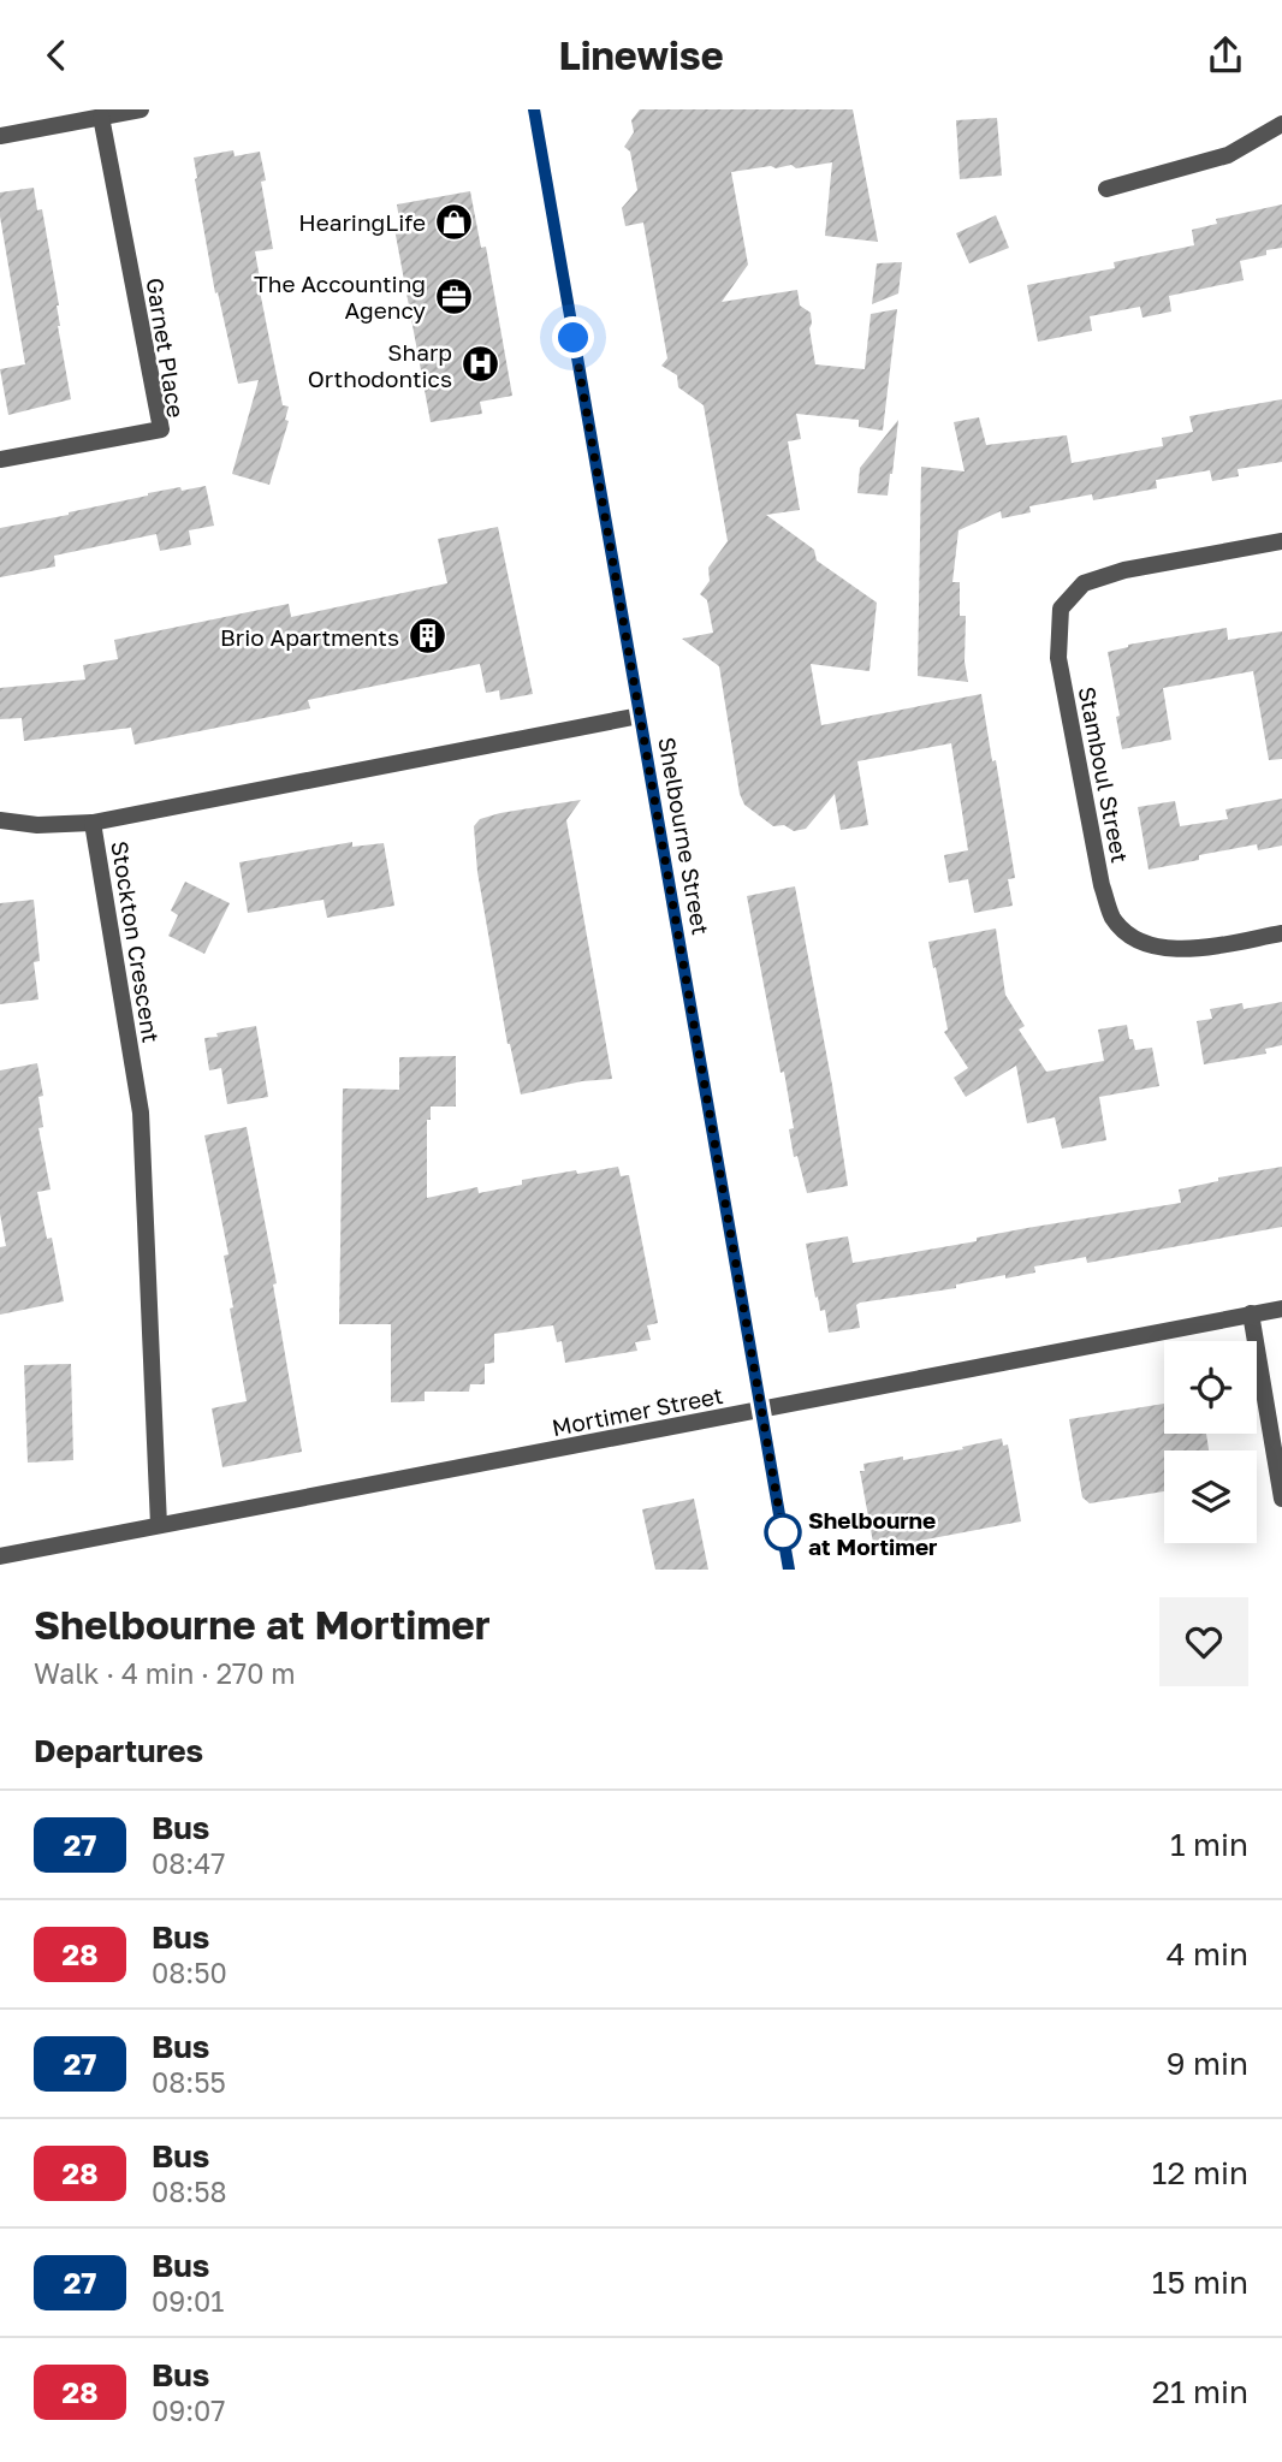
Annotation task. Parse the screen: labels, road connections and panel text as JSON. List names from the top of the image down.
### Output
{
  "streets": {
    "main road": ["Shelbourne Street"],
    "street": [
      "Garnet Place",
      "Stamboul Street",
      "Stockton Crescent",
      "Mortimer Street"
    ]
  },
  "crossings": [
    ["Shelbourne Street", "Stockton Crescent"],
    ["Shelbourne Street", "Mortimer Street"],
    ["Stockton Crescent", "Mortimer Street"]
  ],
  "places": {
    "shop": ["HearingLife"],
    "office": ["The Accounting Agency"],
    "hospital": ["Sharp Orthodontics"],
    "building": ["Brio Apartments"],
    "other": ["Shelbourne at Mortimer"]
  },
  "lines": ["bus line 27"],
  "page": {
    "header": "Linewise",
    "heading": [
      ["Shelbourne at Mortimer", "Walk · 4 min · 270 m"],
      "Departures"
    ],
    "list": [
      {
        "mark": "27",
        "name": "Bus",
        "note": "08:47",
        "value": "1 min"
      },
      {
        "mark": "28",
        "name": "Bus",
        "note": "08:50",
        "value": "4 min"
      },
      {
        "mark": "27",
        "name": "Bus",
        "note": "08:55",
        "value": "9 min"
      },
      {
        "mark": "28",
        "name": "Bus",
        "note": "08:58",
        "value": "12 min"
      },
      {
        "mark": "27",
        "name": "Bus",
        "note": "09:01",
        "value": "15 min"
      },
      {
        "mark": "28",
        "name": "Bus",
        "note": "09:07",
        "value": "21 min"
      }
    ]
  }
}
